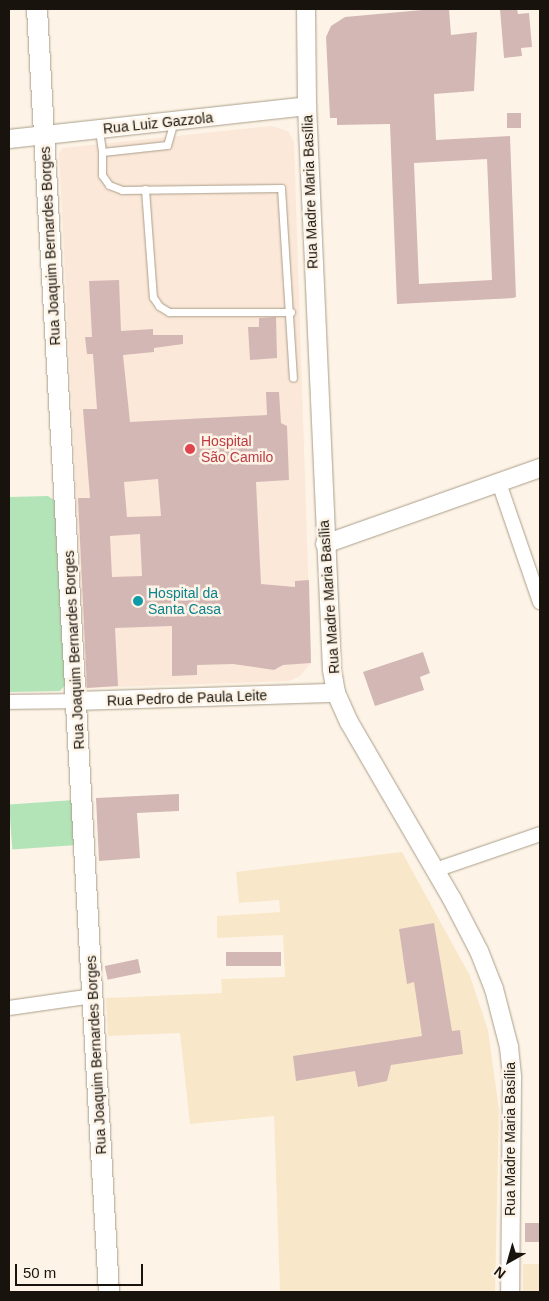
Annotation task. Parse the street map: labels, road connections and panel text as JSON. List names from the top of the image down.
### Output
{
  "streets": {
    "main road": ["Rua Joaquim Bernardes Borges"],
    "street": ["Rua Luiz Gazzola", "Rua Madre Maria Basília", "Rua Pedro de Paula Leite"]
  },
  "crossings": [
    ["Rua Luiz Gazzola", "Rua Madre Maria Basília"],
    ["Rua Luiz Gazzola", "Rua Joaquim Bernardes Borges"],
    ["Rua Madre Maria Basília", "Rua Pedro de Paula Leite"],
    ["Rua Joaquim Bernardes Borges", "Rua Pedro de Paula Leite"]
  ],
  "places": ["Hospital São Camilo", "Hospital da Santa Casa"],
  "scale_bar": "50 m",
  "north": "bottom left"
}
